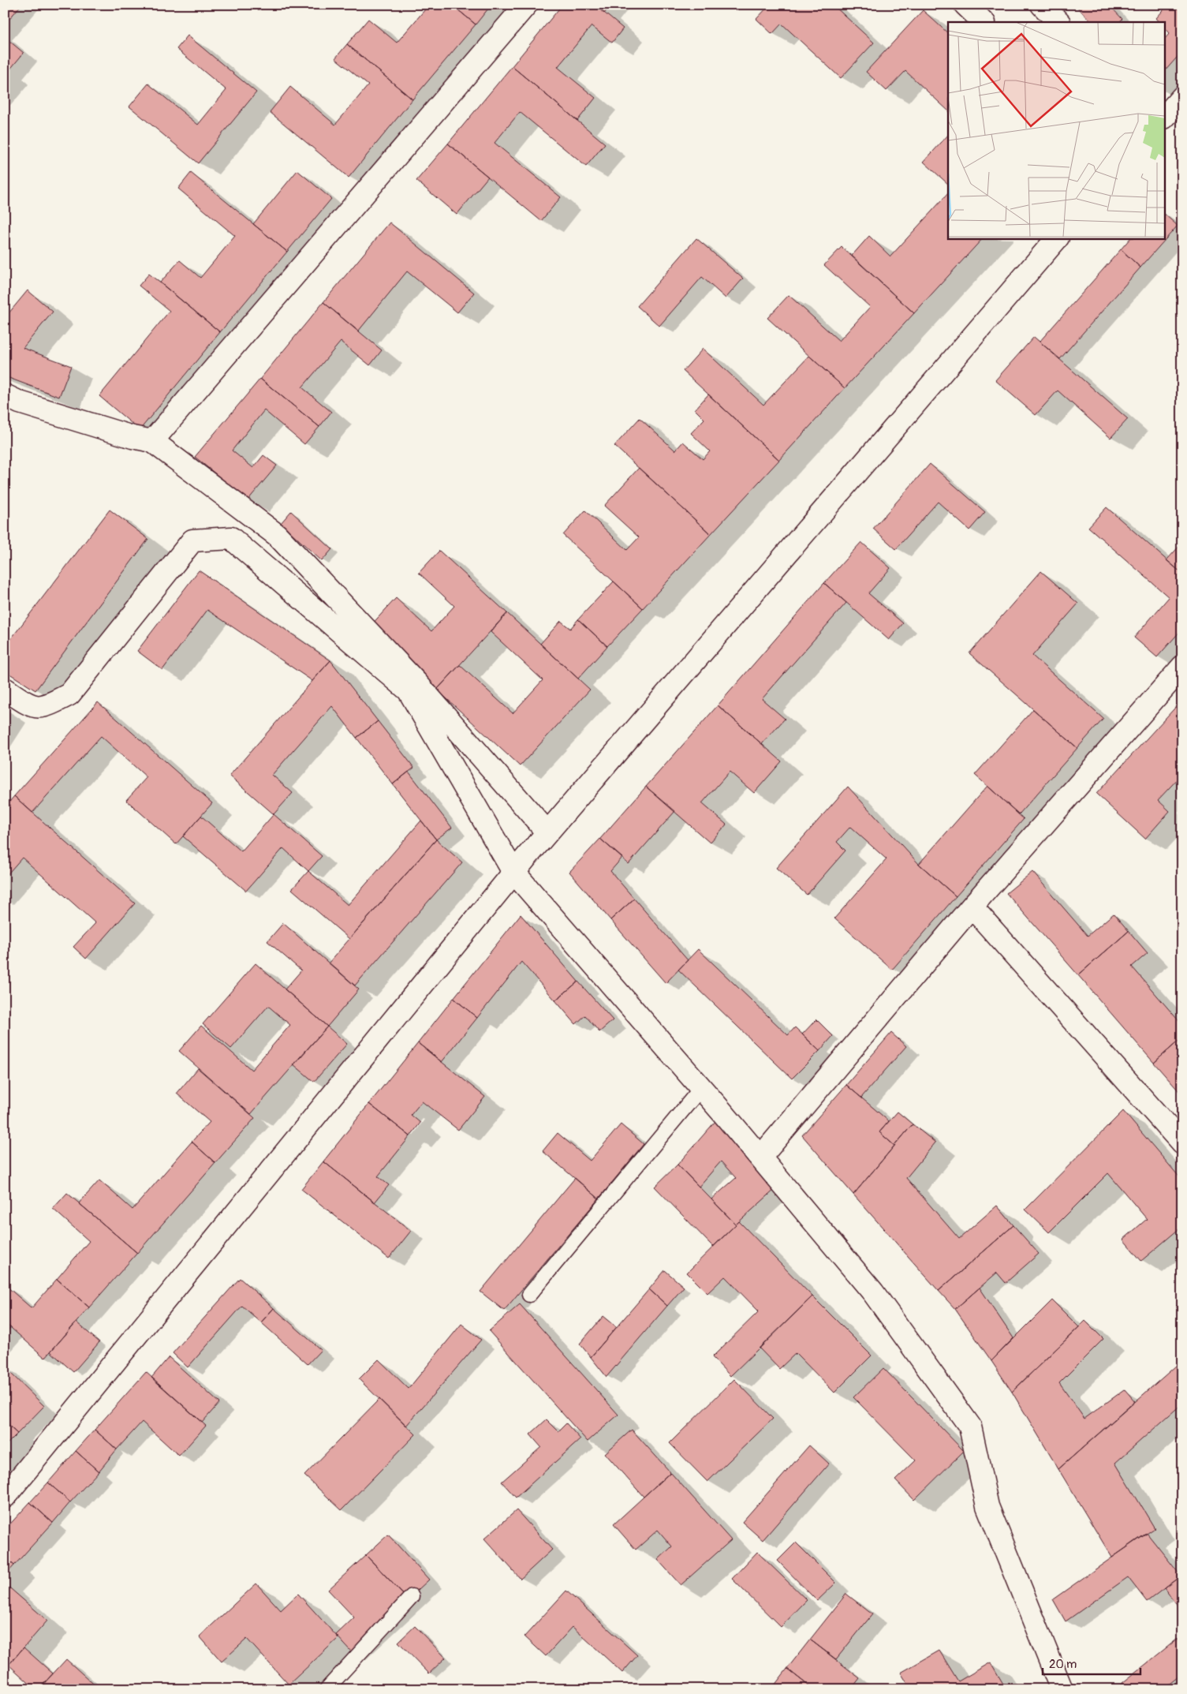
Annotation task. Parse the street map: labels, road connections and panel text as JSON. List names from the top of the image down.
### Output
{
  "scale_bar": "20 m"
}
